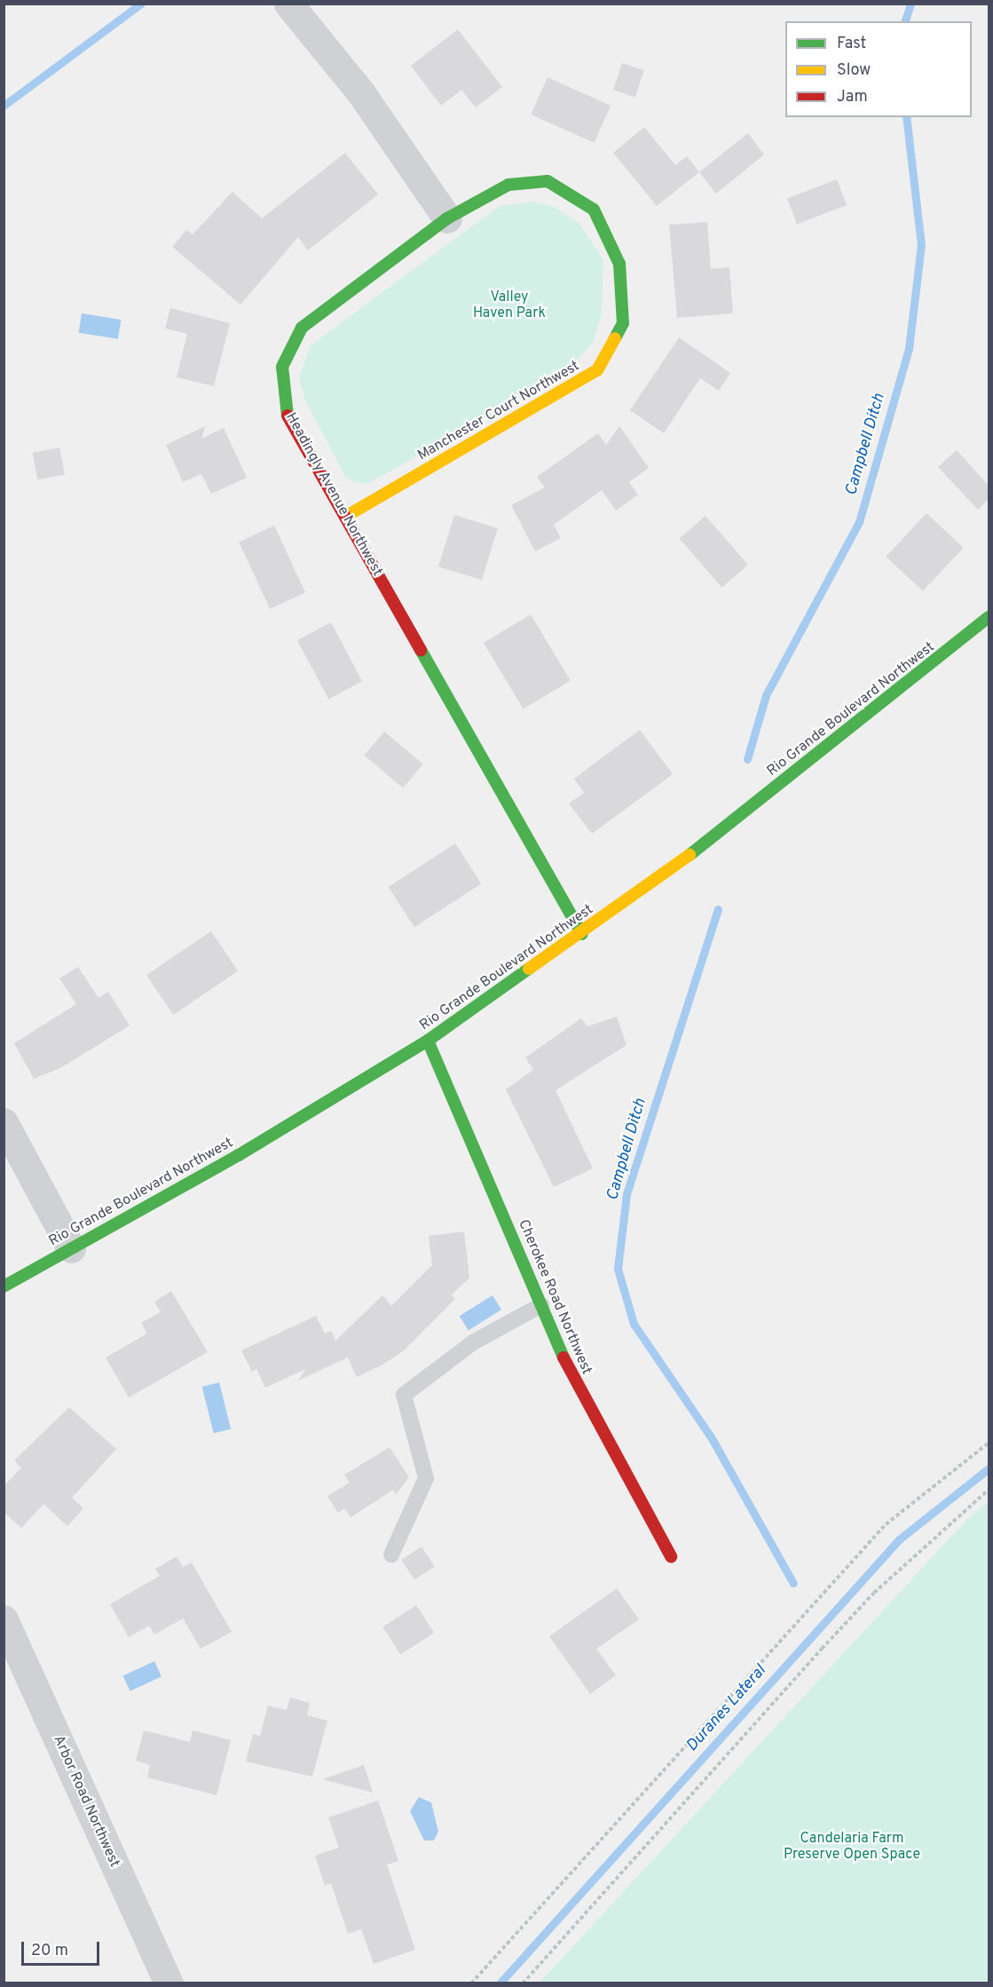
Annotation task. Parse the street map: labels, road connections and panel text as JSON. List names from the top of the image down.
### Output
{
  "streets": {
    "street": [
      "Manchester Court Northwest",
      "Headingly Avenue Northwest",
      "Rio Grande Boulevard Northwest",
      "Cherokee Road Northwest",
      "Arbor Road Northwest"
    ]
  },
  "crossings": [
    ["Manchester Court Northwest", "Headingly Avenue Northwest"],
    ["Headingly Avenue Northwest", "Rio Grande Boulevard Northwest"],
    ["Rio Grande Boulevard Northwest", "Cherokee Road Northwest"]
  ],
  "water": ["Campbell Ditch", "Duranes Lateral"],
  "parks": ["Valley Haven Park", "Candelaria Farm Preserve Open Space"],
  "legend": ["Fast", "Slow", "Jam"],
  "scale_bar": "20 m"
}
